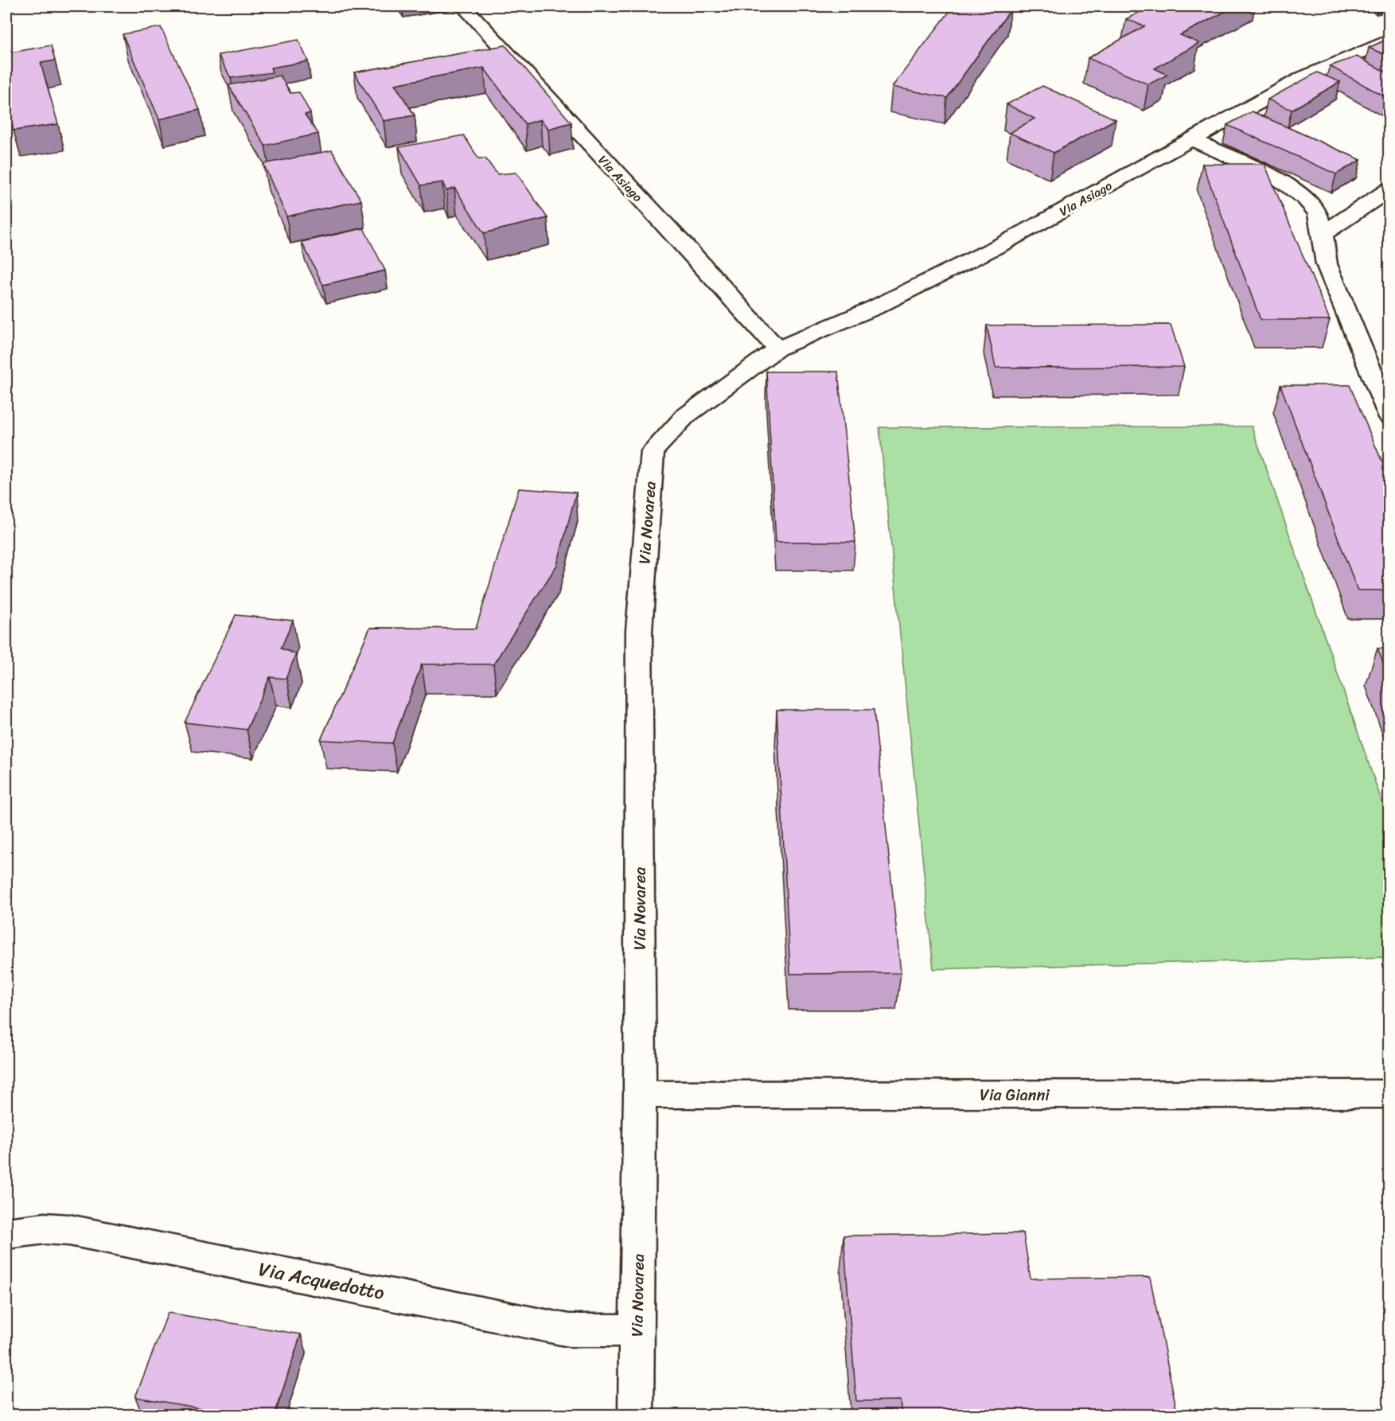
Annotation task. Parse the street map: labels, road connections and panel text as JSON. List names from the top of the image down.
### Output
{
  "streets": {
    "street": [
      "Via Asiago",
      "Via Novarea",
      "Via Gianni",
      "Via Acquedotto"
    ]
  },
  "crossings": [
    ["Via Asiago", "Via Novarea"],
    ["Via Novarea", "Via Gianni"],
    ["Via Novarea", "Via Acquedotto"]
  ]
}
